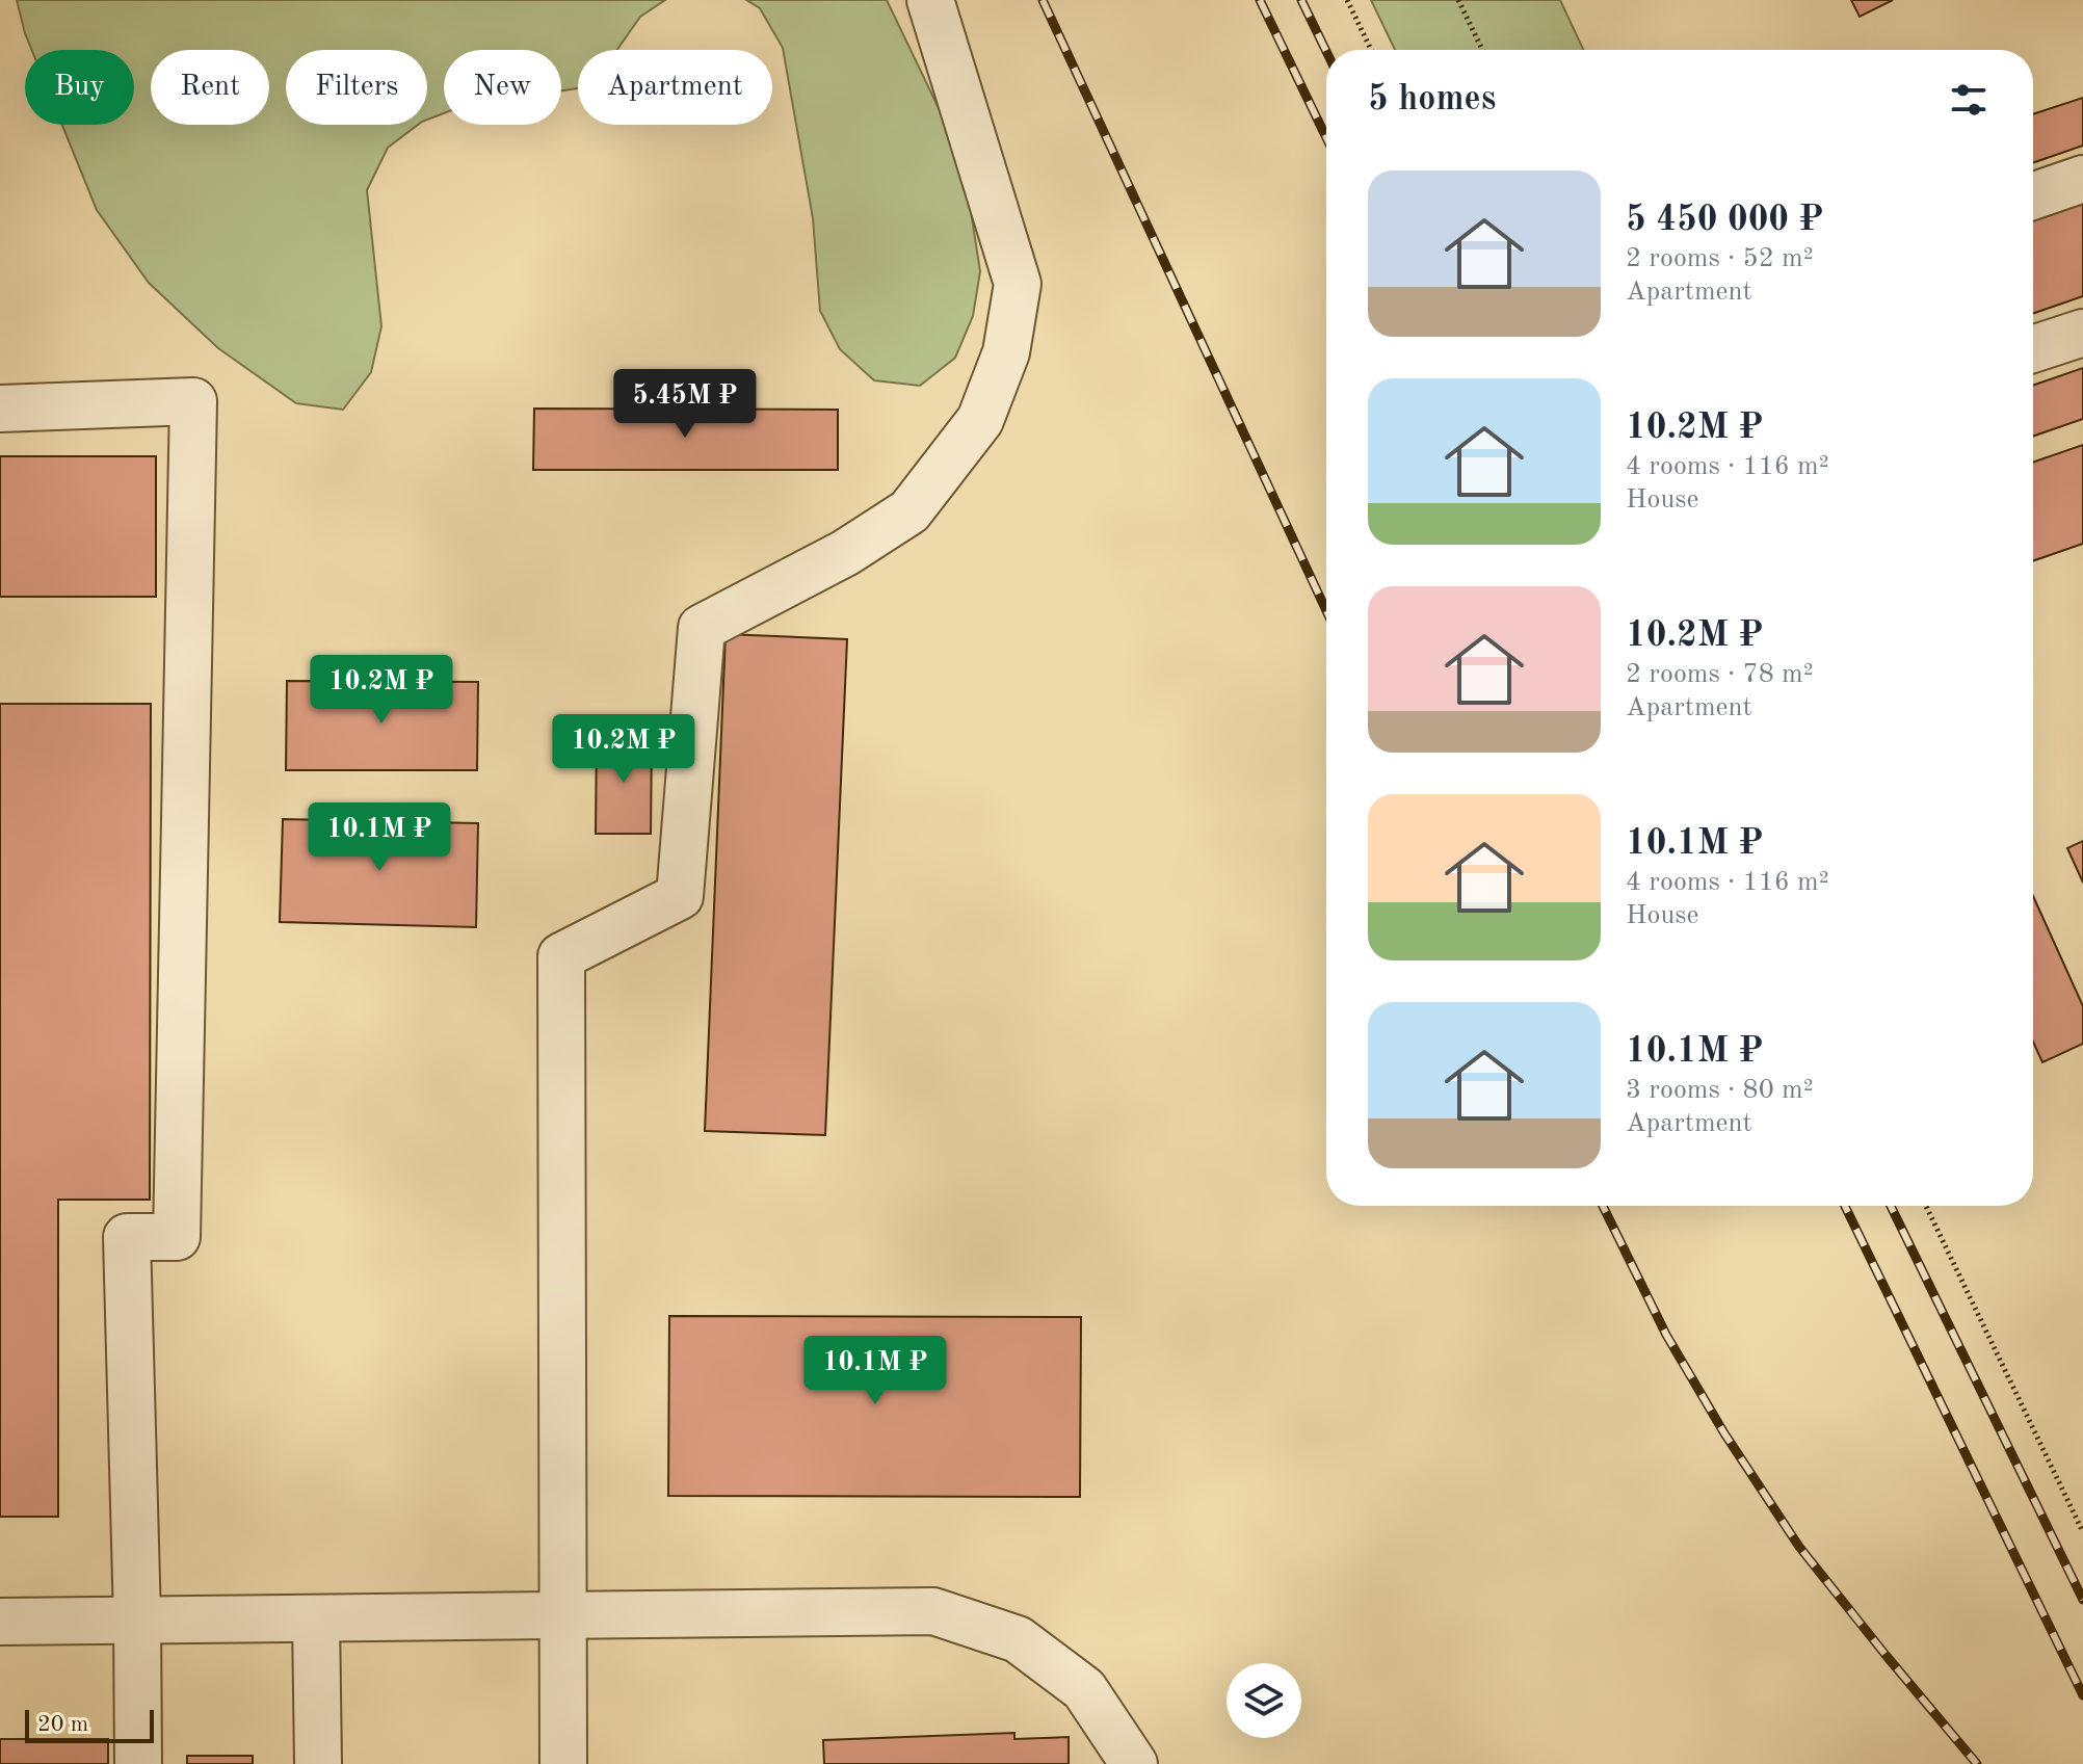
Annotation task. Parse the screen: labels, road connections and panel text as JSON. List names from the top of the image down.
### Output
{
  "scale_bar": "20 m",
  "page": {
    "chip": [
      "Buy",
      "Rent",
      "Filters",
      "New",
      "Apartment"
    ],
    "heading": "5 homes",
    "list": [
      {
        "name": "5 450 000 ₽",
        "note": "2 rooms · 52 m² · Apartment"
      },
      {
        "name": "10.2M ₽",
        "note": "4 rooms · 116 m² · House"
      },
      {
        "name": "10.2M ₽",
        "note": "2 rooms · 78 m² · Apartment"
      },
      {
        "name": "10.1M ₽",
        "note": "4 rooms · 116 m² · House"
      },
      {
        "name": "10.1M ₽",
        "note": "3 rooms · 80 m² · Apartment"
      }
    ],
    "price": [
      "5.45M ₽",
      "10.2M ₽",
      "10.2M ₽",
      "10.1M ₽",
      "10.1M ₽"
    ],
    "scale": "20 m"
  }
}
